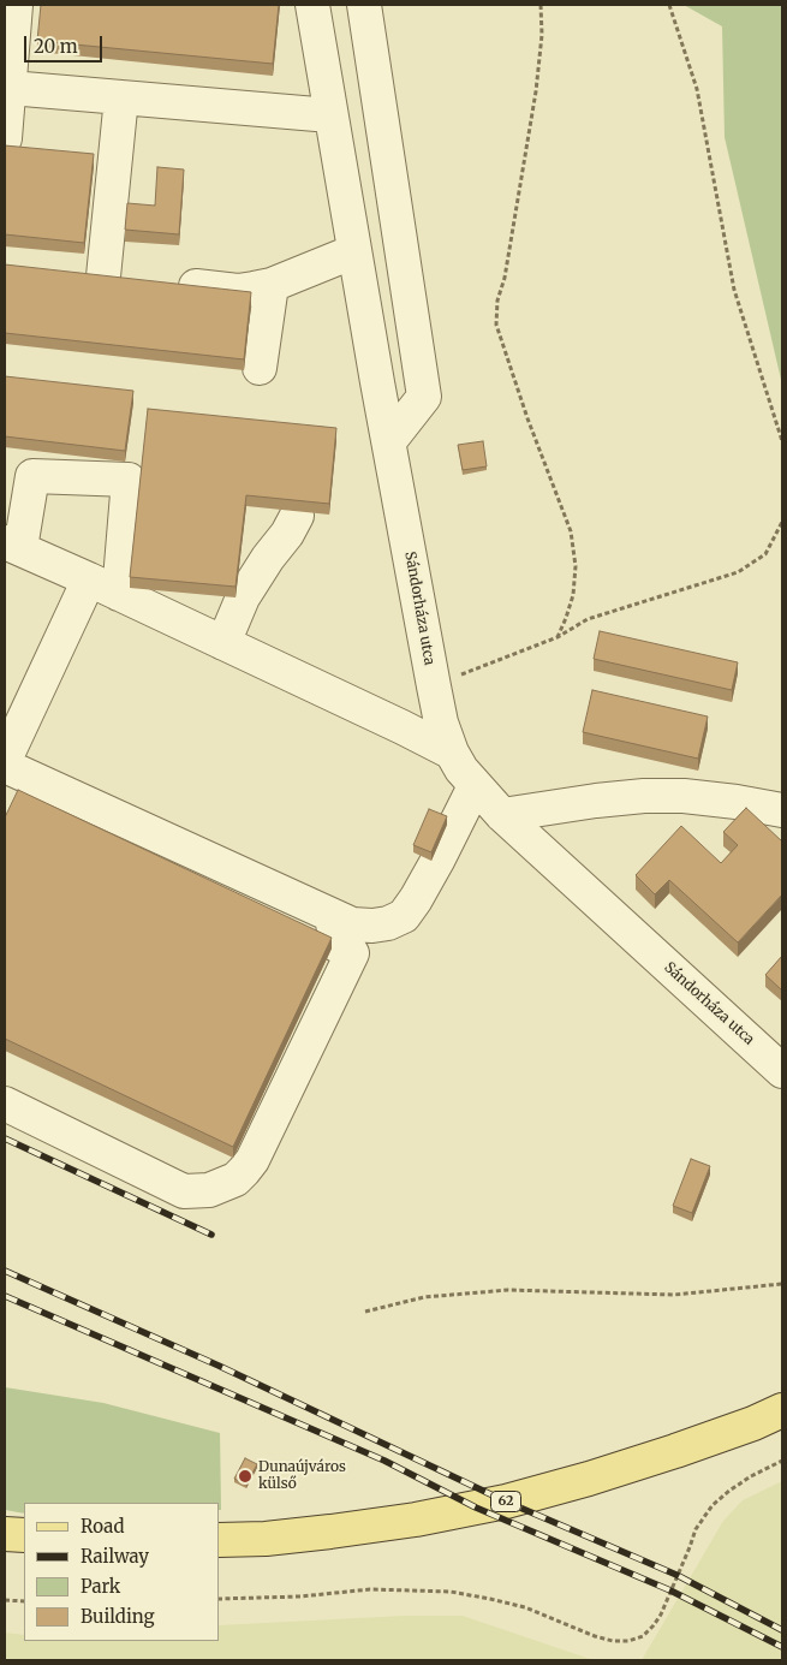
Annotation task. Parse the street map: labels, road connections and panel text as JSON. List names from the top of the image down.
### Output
{
  "streets": {
    "main road": ["62"],
    "street": ["Sándorháza utca"]
  },
  "places": ["Dunaújváros külső"],
  "legend": [
    "Road",
    "Railway",
    "Park",
    "Building"
  ],
  "scale_bar": "20 m"
}
